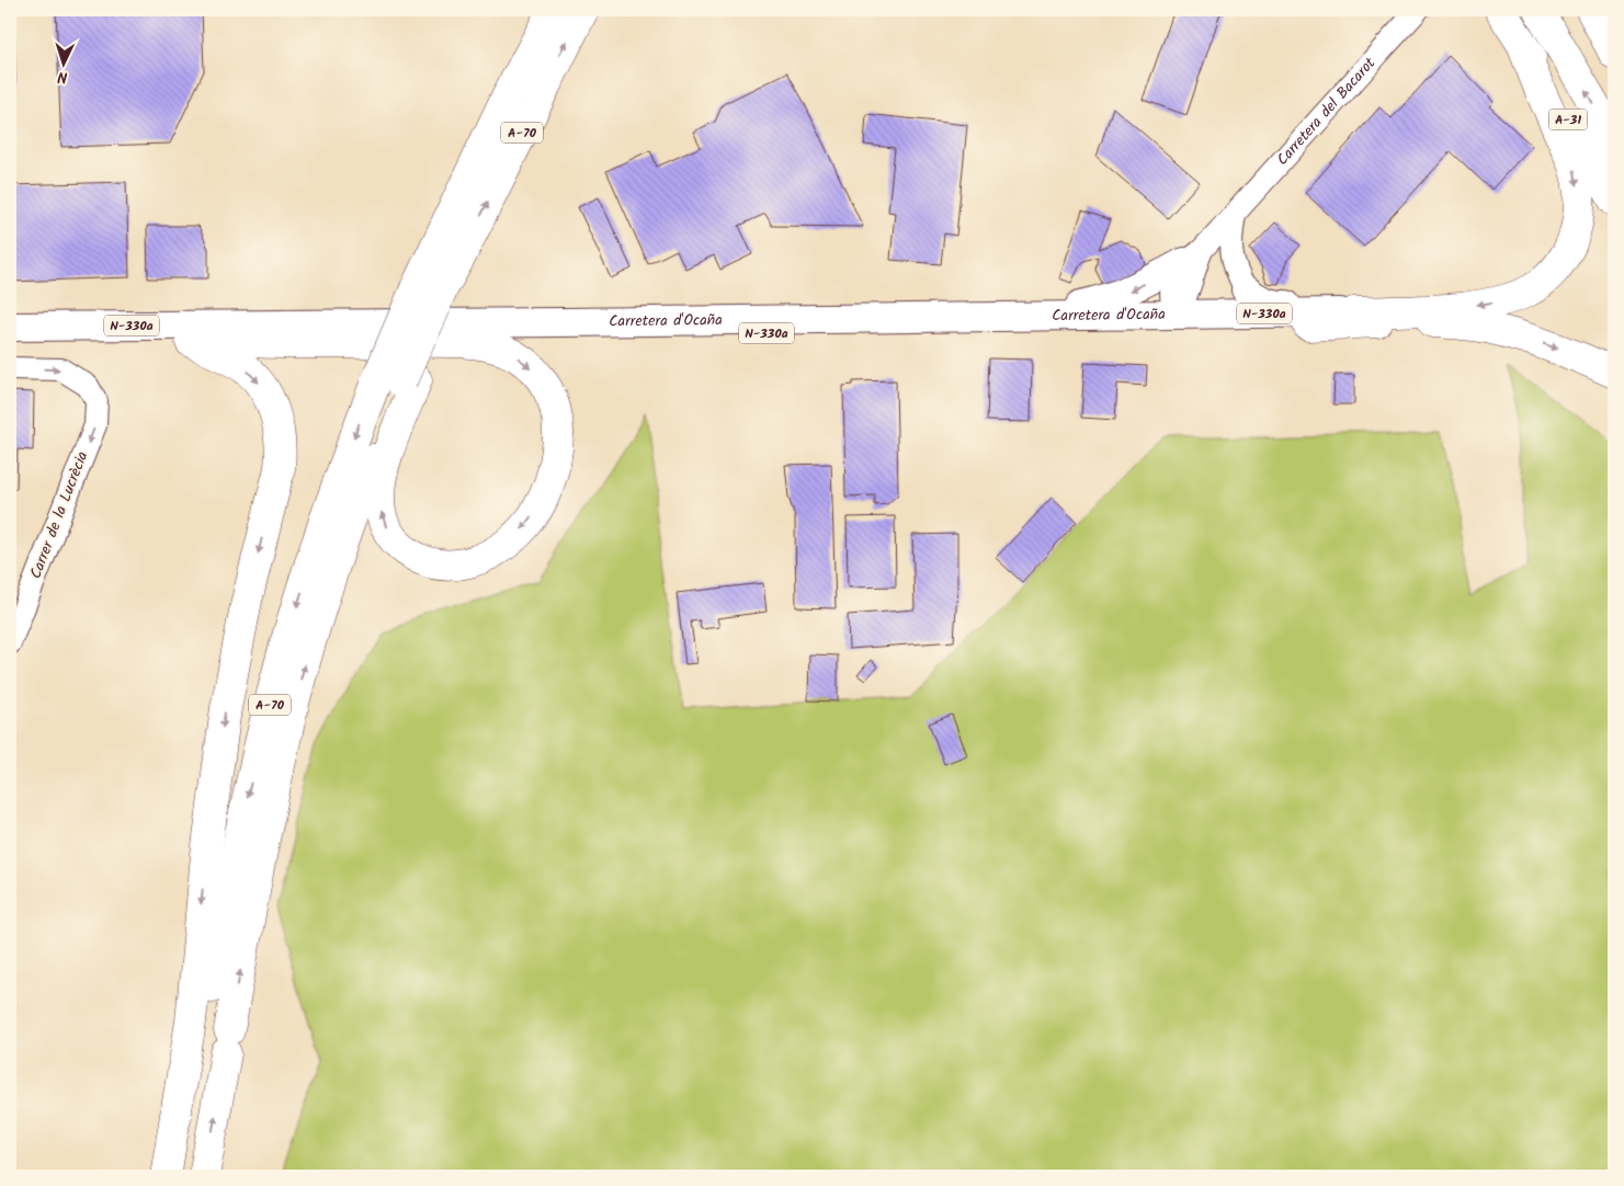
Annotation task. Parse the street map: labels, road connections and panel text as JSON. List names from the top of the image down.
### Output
{
  "streets": {
    "highway": ["A-31", "A-70"],
    "main road": ["N-330a", "Carretera d'Ocaña"],
    "street": ["Carretera del Bacarot", "Carrer de la Lucrècia"]
  },
  "crossings": [
    ["Carretera del Bacarot", "Carretera d'Ocaña"]
  ],
  "north": "bottom"
}
